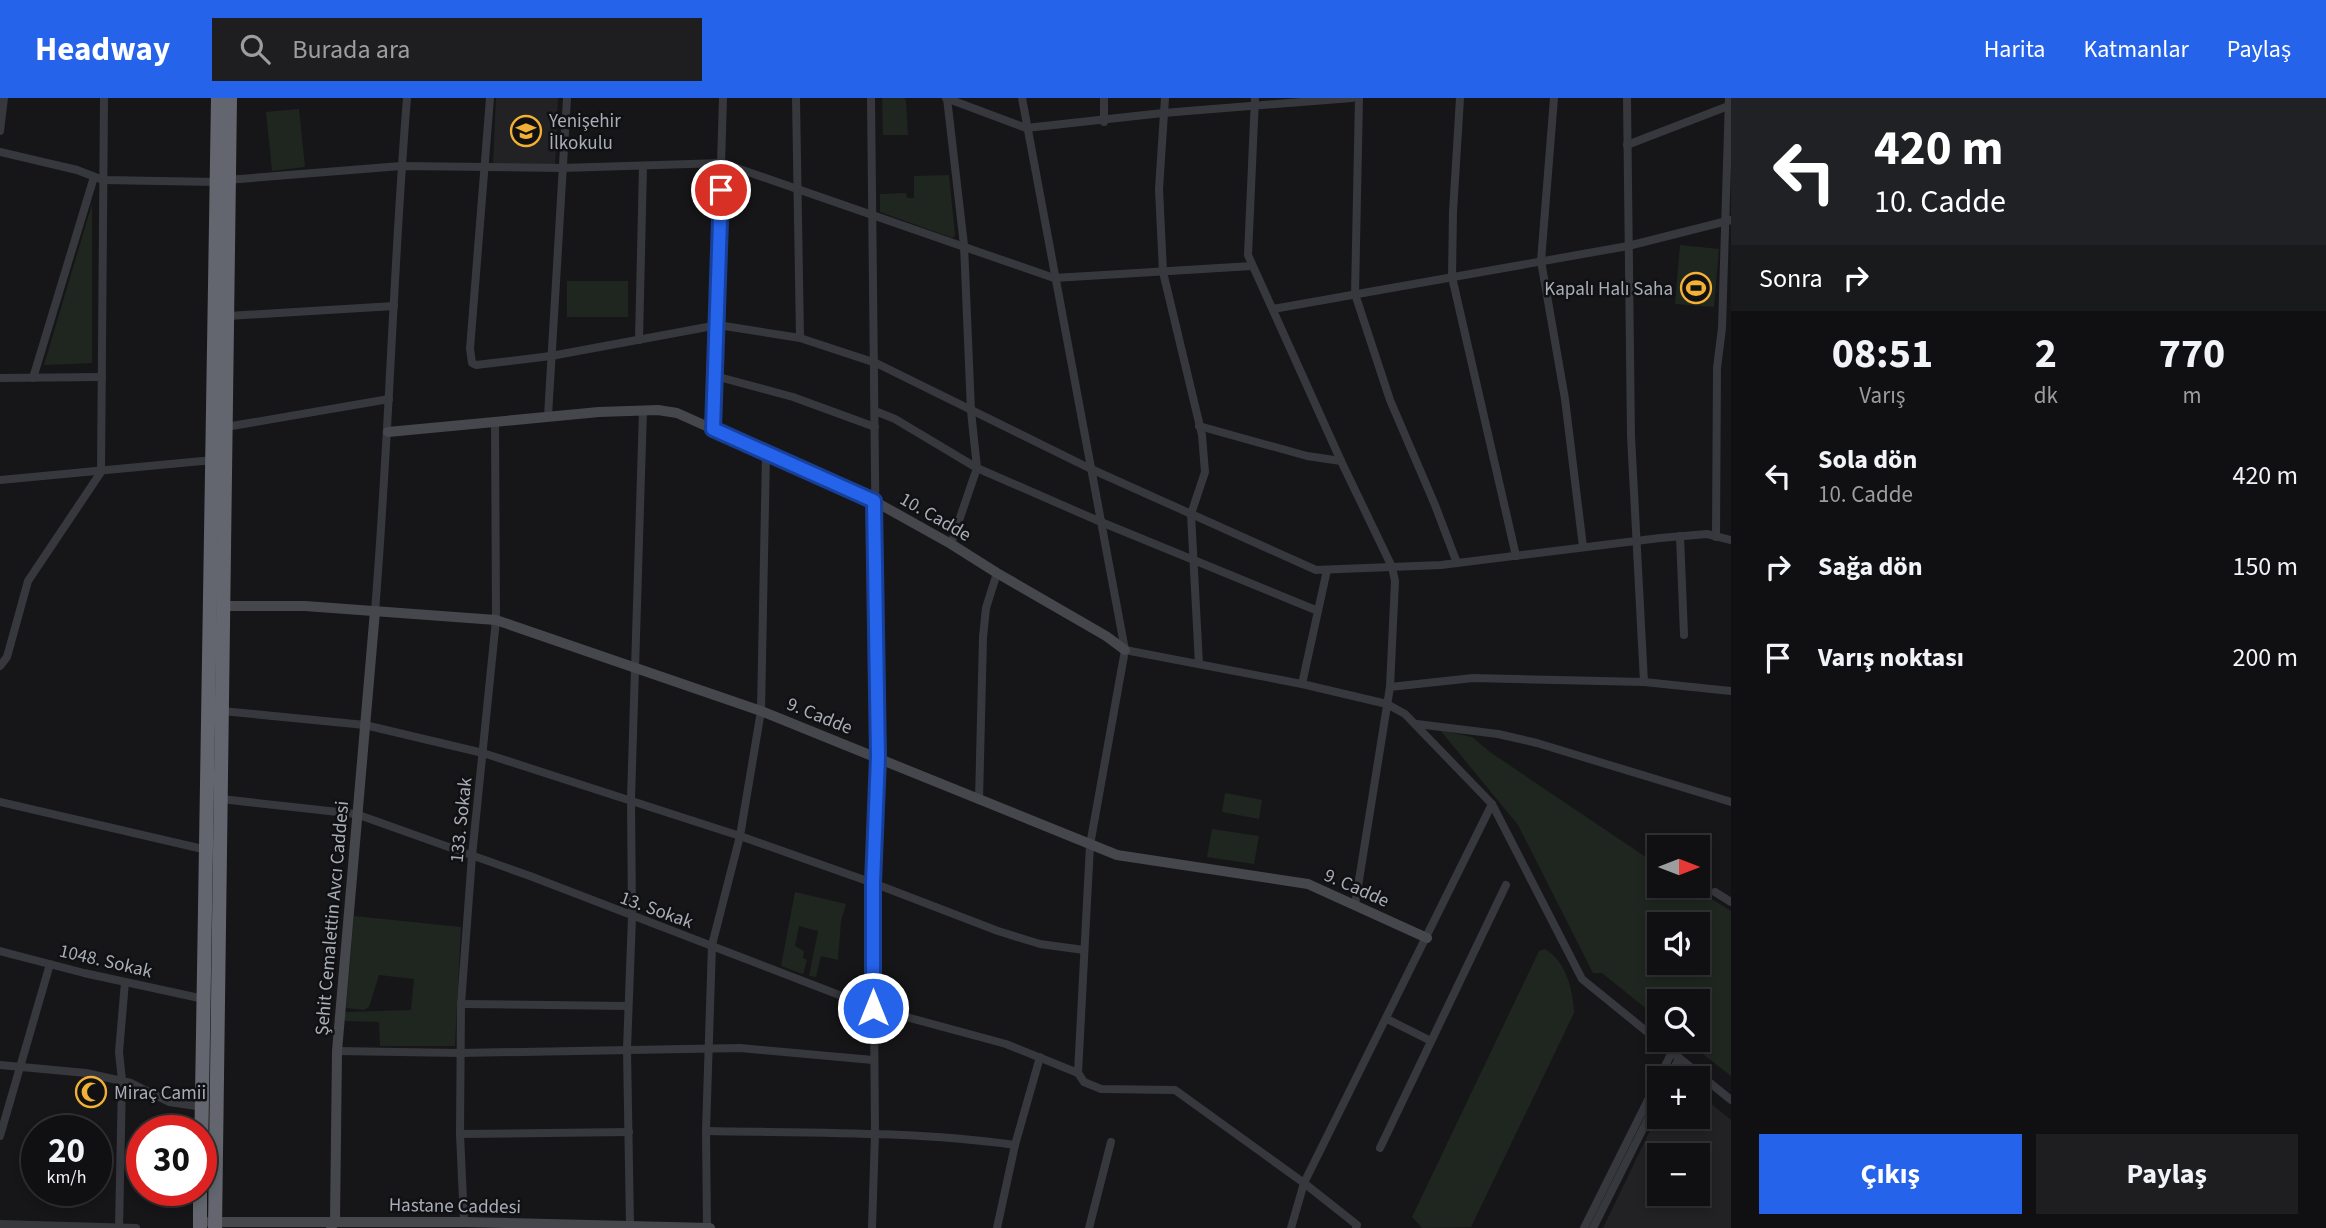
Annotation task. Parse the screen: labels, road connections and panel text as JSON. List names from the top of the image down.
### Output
{
  "streets": {
    "street": [
      "10. Cadde",
      "9. Cadde",
      "133. Sokak",
      "13. Sokak",
      "Şehit Cemalettin Avcı Caddesi",
      "1048. Sokak",
      "Hastane Caddesi"
    ]
  },
  "crossings": [
    ["10. Cadde", "133. Sokak"],
    ["9. Cadde", "133. Sokak"],
    ["9. Cadde", "Şehit Cemalettin Avcı Caddesi"],
    ["133. Sokak", "13. Sokak"],
    ["133. Sokak", "Hastane Caddesi"],
    ["13. Sokak", "Şehit Cemalettin Avcı Caddesi"],
    ["Şehit Cemalettin Avcı Caddesi", "Hastane Caddesi"]
  ],
  "places": {
    "school or university": ["Yenişehir İlkokulu"],
    "sports": ["Kapalı Halı Saha"],
    "mosque": ["Miraç Camii"]
  },
  "north": "right",
  "page": {
    "header": "Headway",
    "search": "Burada ara",
    "nav": ["Harita", "Katmanlar", "Paylaş"],
    "turn": ["420 m", "10. Cadde"],
    "then": "Sonra",
    "eta": [
      "08:51",
      "Varış",
      "2",
      "dk",
      "770",
      "m"
    ],
    "list": [
      {
        "name": "Sola dön",
        "note": "10. Cadde",
        "value": "420 m"
      },
      {
        "name": "Sağa dön",
        "value": "150 m"
      },
      {
        "name": "Varış noktası",
        "value": "200 m"
      }
    ],
    "map_buttons": ["+", "−"],
    "speed": "20 km/h",
    "limit": "30",
    "buttons": ["Çıkış", "Paylaş"]
  }
}
